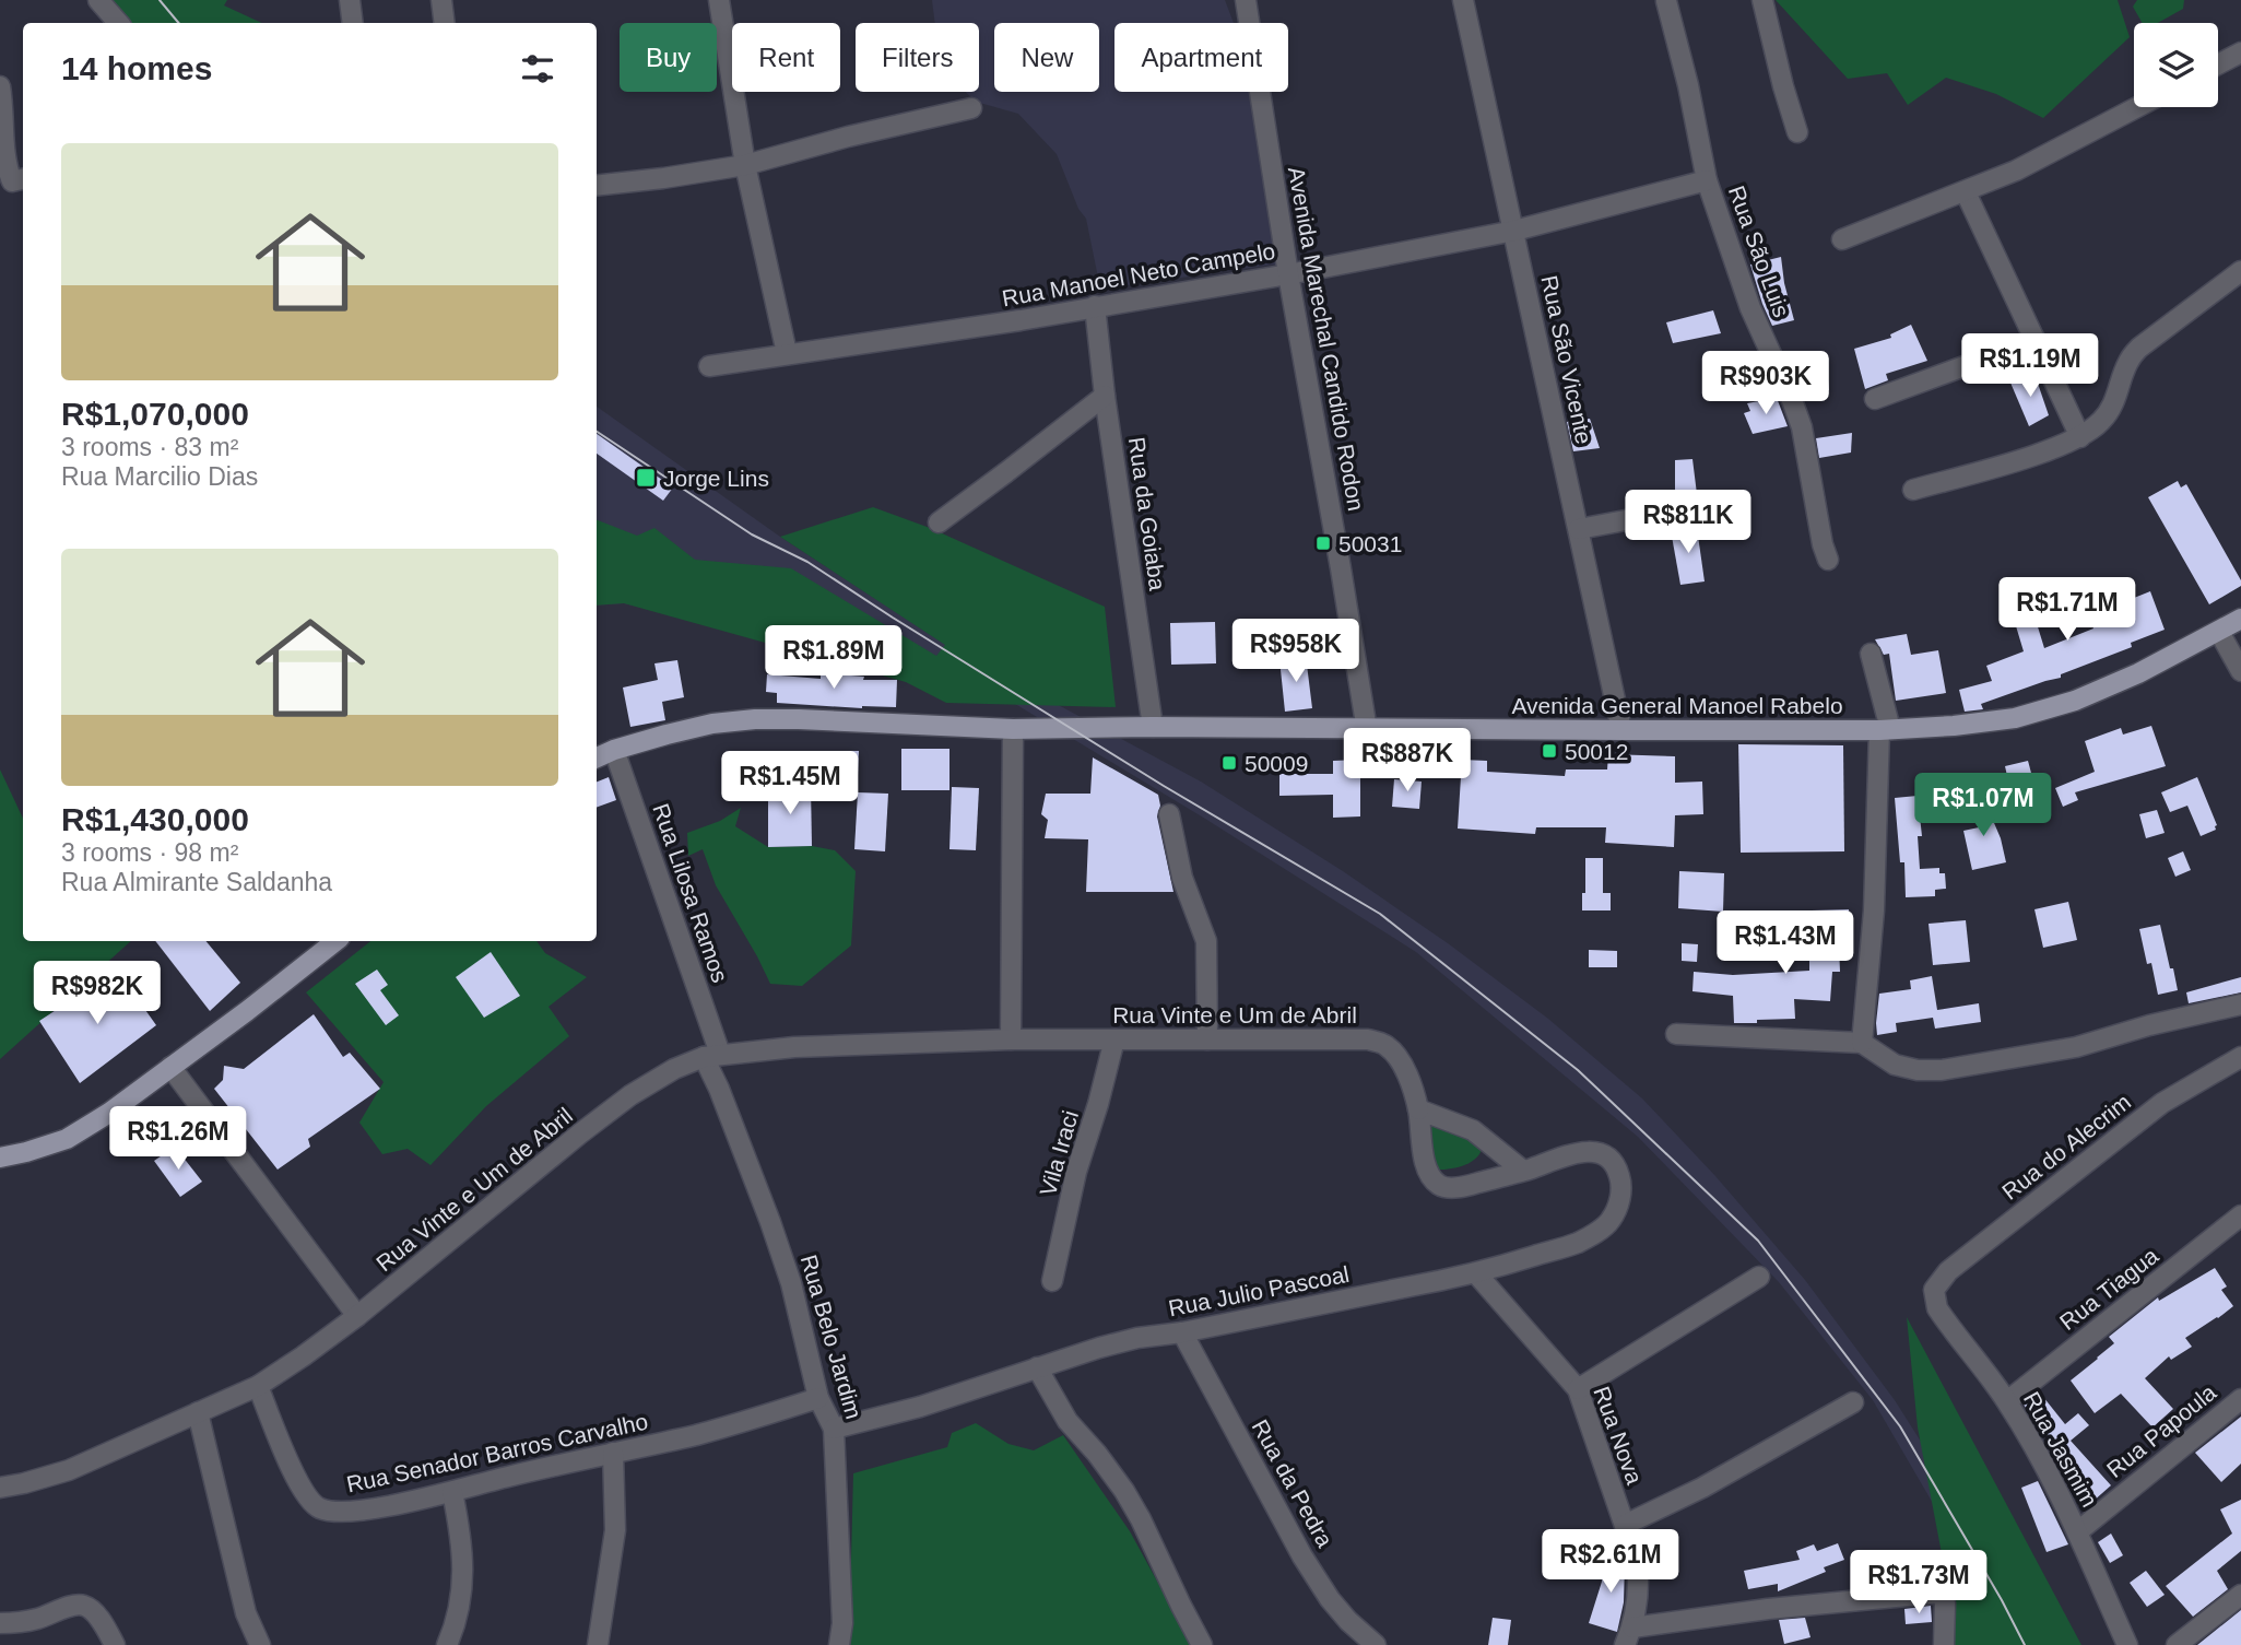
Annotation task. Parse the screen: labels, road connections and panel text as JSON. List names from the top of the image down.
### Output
{
  "streets": {
    "main road": ["Avenida General Manoel Rabelo"],
    "street": [
      "Rua São Luis",
      "Rua Manoel Neto Campelo",
      "Avenida Marechal Candido Rodon",
      "Rua São Vicente",
      "Rua da Goiaba",
      "Rua Lilosa Ramos",
      "Rua Vinte e Um de Abril",
      "Rua do Alecrim",
      "Vila Iraci",
      "Rua Tiagua",
      "Rua Julio Pascoal",
      "Rua Belo Jardim",
      "Rua Papoula",
      "Rua Nova",
      "Rua Jasmim",
      "Rua Senador Barros Carvalho",
      "Rua da Pedra"
    ]
  },
  "crossings": [
    ["Rua São Luis", "Rua Manoel Neto Campelo"],
    ["Rua Manoel Neto Campelo", "Avenida Marechal Candido Rodon"],
    ["Rua Manoel Neto Campelo", "Rua São Vicente"],
    ["Rua Manoel Neto Campelo", "Rua da Goiaba"],
    ["Avenida Marechal Candido Rodon", "Avenida General Manoel Rabelo"],
    ["Rua São Vicente", "Avenida General Manoel Rabelo"],
    ["Rua da Goiaba", "Avenida General Manoel Rabelo"],
    ["Avenida General Manoel Rabelo", "Rua Lilosa Ramos"],
    ["Rua Lilosa Ramos", "Rua Vinte e Um de Abril"],
    ["Rua Lilosa Ramos", "Rua Belo Jardim"],
    ["Rua Vinte e Um de Abril", "Vila Iraci"],
    ["Rua Vinte e Um de Abril", "Rua Julio Pascoal"],
    ["Rua Vinte e Um de Abril", "Rua Belo Jardim"],
    ["Rua Vinte e Um de Abril", "Rua Senador Barros Carvalho"],
    ["Rua do Alecrim", "Rua Jasmim"],
    ["Rua Tiagua", "Rua Jasmim"],
    ["Rua Julio Pascoal", "Rua Belo Jardim"],
    ["Rua Julio Pascoal", "Rua Nova"],
    ["Rua Julio Pascoal", "Rua da Pedra"],
    ["Rua Belo Jardim", "Rua Senador Barros Carvalho"],
    ["Rua Papoula", "Rua Jasmim"]
  ],
  "places": {
    "transit": [
      "Jorge Lins",
      "50031",
      "50012",
      "50009"
    ]
  },
  "page": {
    "chip": [
      "Buy",
      "Rent",
      "Filters",
      "New",
      "Apartment"
    ],
    "heading": "14 homes",
    "list": [
      {
        "name": "R$1,070,000",
        "note": "3 rooms · 83 m² · Rua Marcilio Dias"
      },
      {
        "name": "R$1,430,000",
        "note": "3 rooms · 98 m² · Rua Almirante Saldanha"
      }
    ],
    "price": [
      "R$1.19M",
      "R$903K",
      "R$811K",
      "R$1.71M",
      "R$958K",
      "R$1.89M",
      "R$887K",
      "R$1.45M",
      "R$1.07M",
      "R$1.43M",
      "R$982K",
      "R$1.26M",
      "R$2.61M",
      "R$1.73M"
    ]
  }
}
